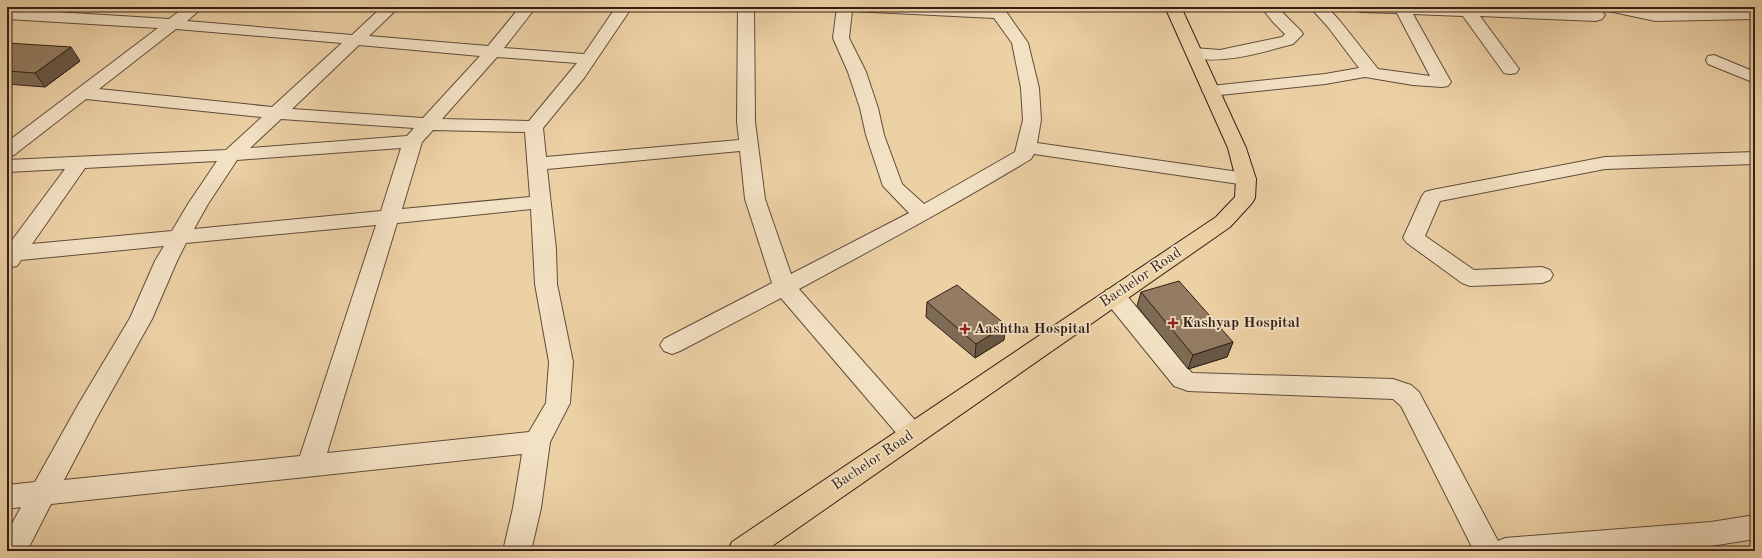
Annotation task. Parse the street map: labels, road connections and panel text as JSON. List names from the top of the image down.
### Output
{
  "streets": {
    "main road": ["Bachelor Road"]
  },
  "places": {
    "health": ["Kashyap Hospital", "Aashtha Hospital"]
  }
}
